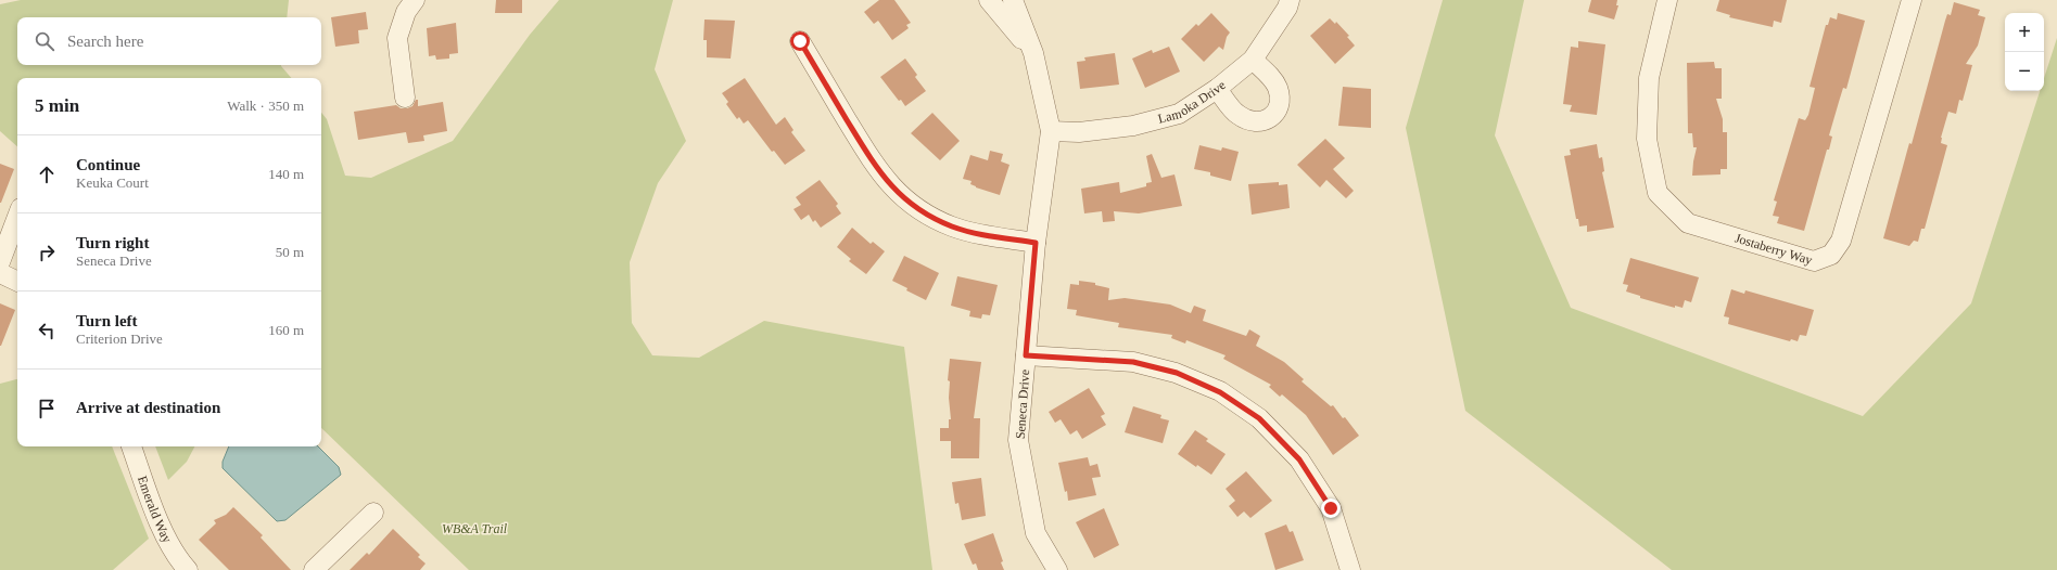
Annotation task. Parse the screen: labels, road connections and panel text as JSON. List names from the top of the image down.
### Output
{
  "streets": {
    "street": [
      "Lamoka Drive",
      "Jostaberry Way",
      "Seneca Drive",
      "Emerald Way"
    ]
  },
  "crossings": [
    ["Lamoka Drive", "Seneca Drive"]
  ],
  "parks": ["WB&A Trail"],
  "page": {
    "map_buttons": ["+", "−"],
    "search": "Search here",
    "heading": ["5 min", "Walk · 350 m"],
    "list": [
      ["Continue", "Keuka Court", "140 m"],
      ["Turn right", "Seneca Drive", "50 m"],
      ["Turn left", "Criterion Drive", "160 m"],
      "Arrive at destination"
    ]
  }
}
